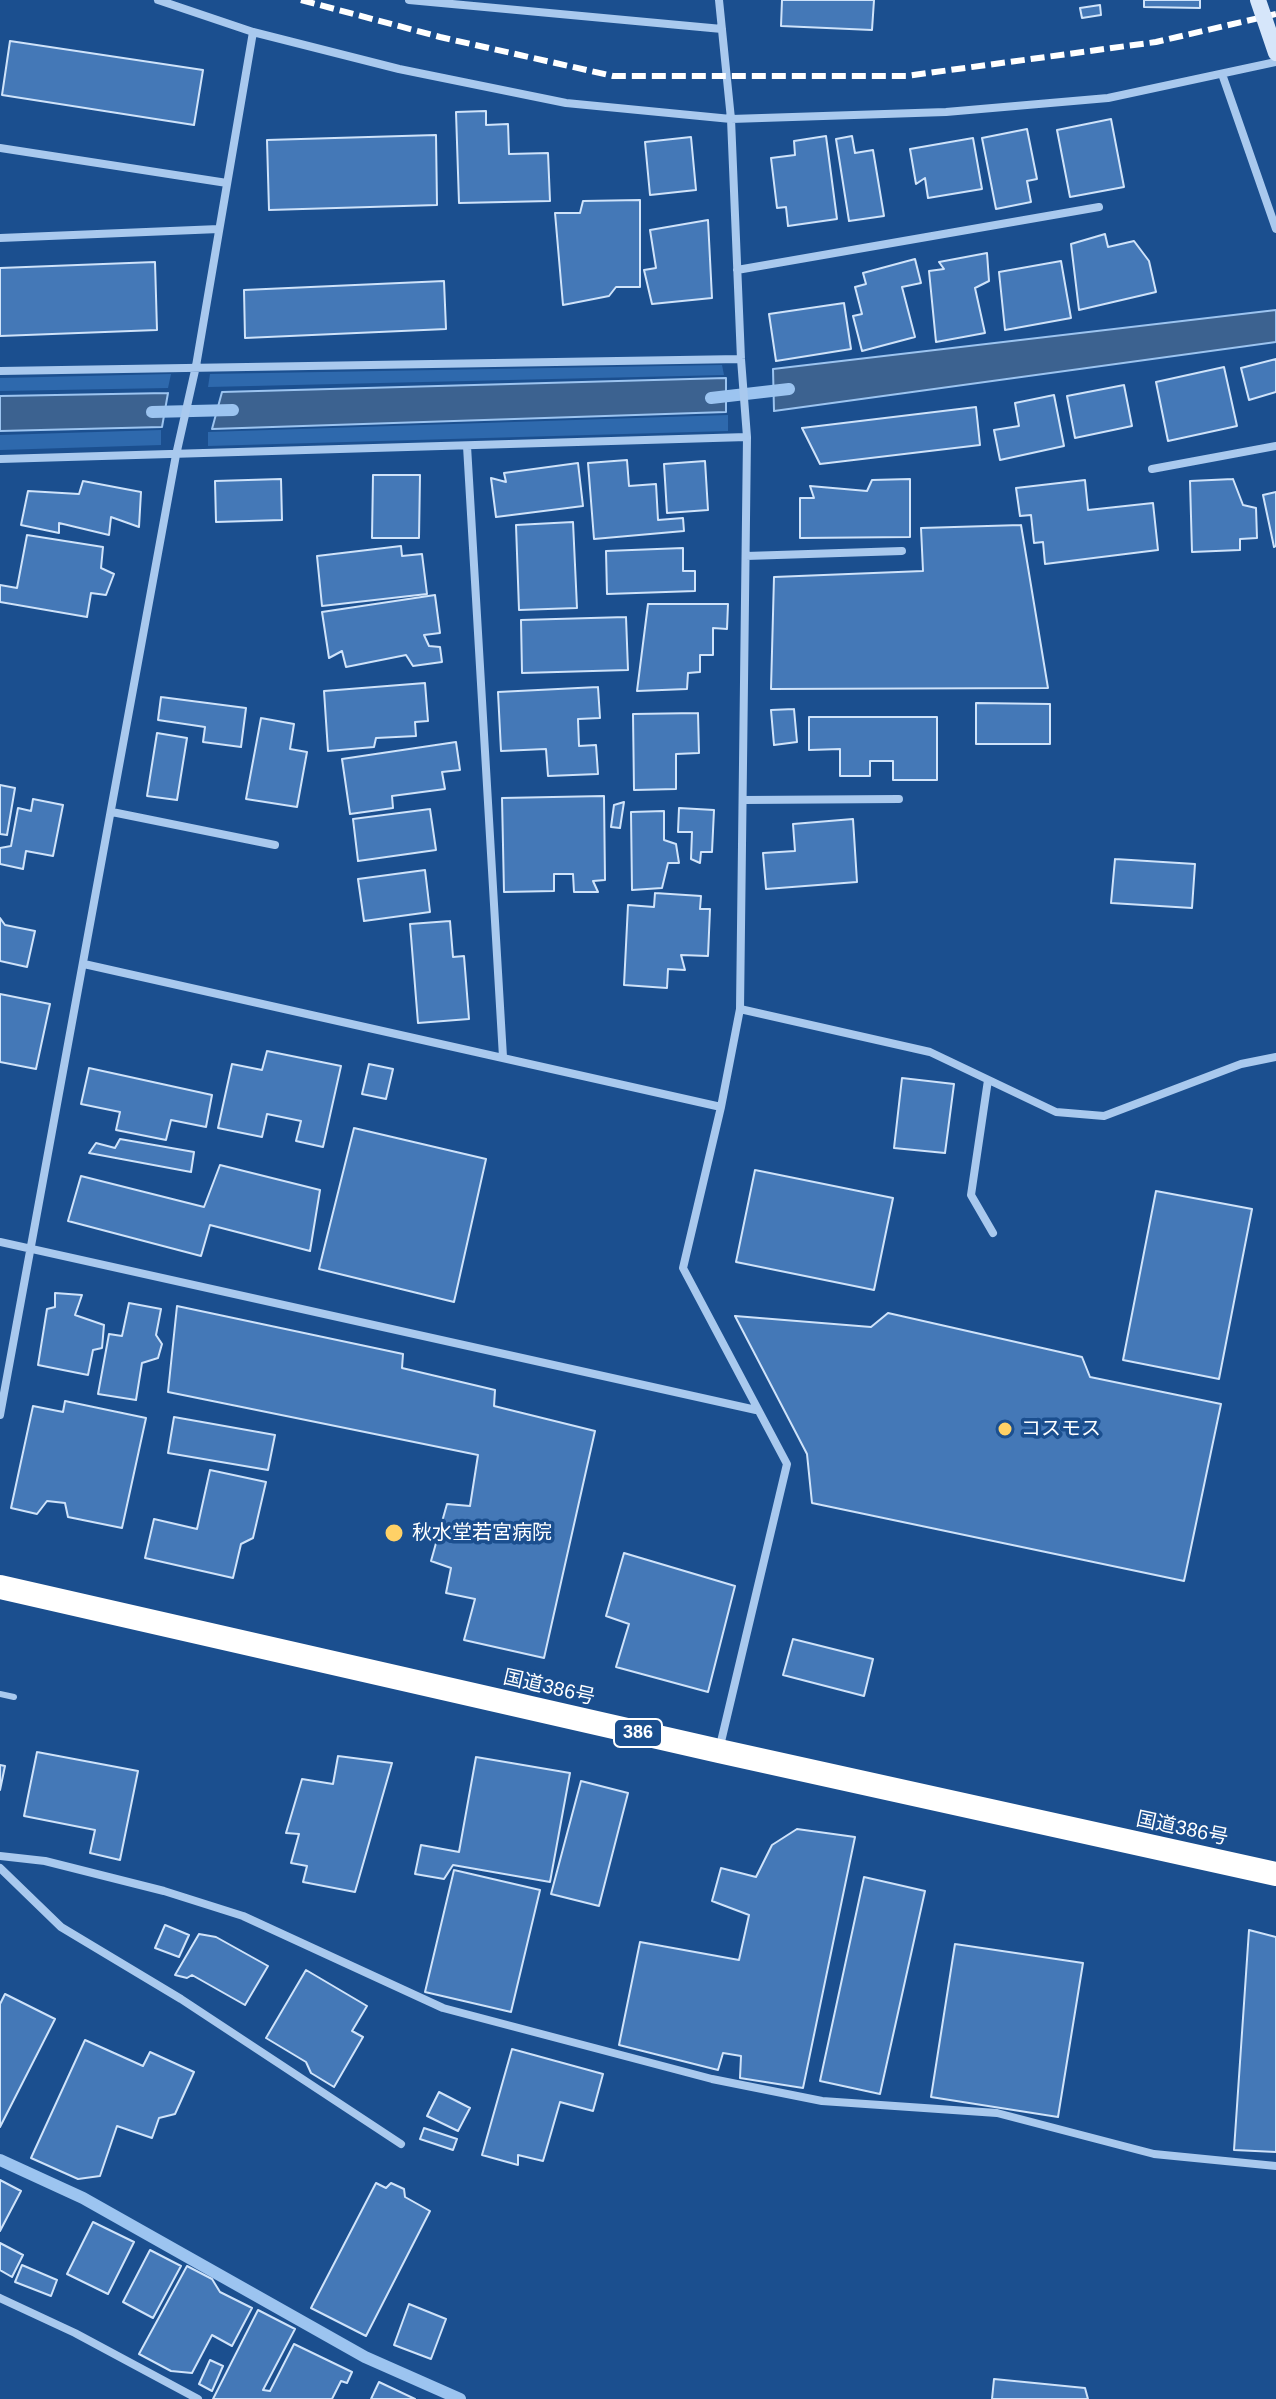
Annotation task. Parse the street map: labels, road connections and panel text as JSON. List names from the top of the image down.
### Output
{
  "streets": {
    "highway": ["国道386号", "386"]
  },
  "places": ["コスモス", "秋水堂若宮病院"]
}
